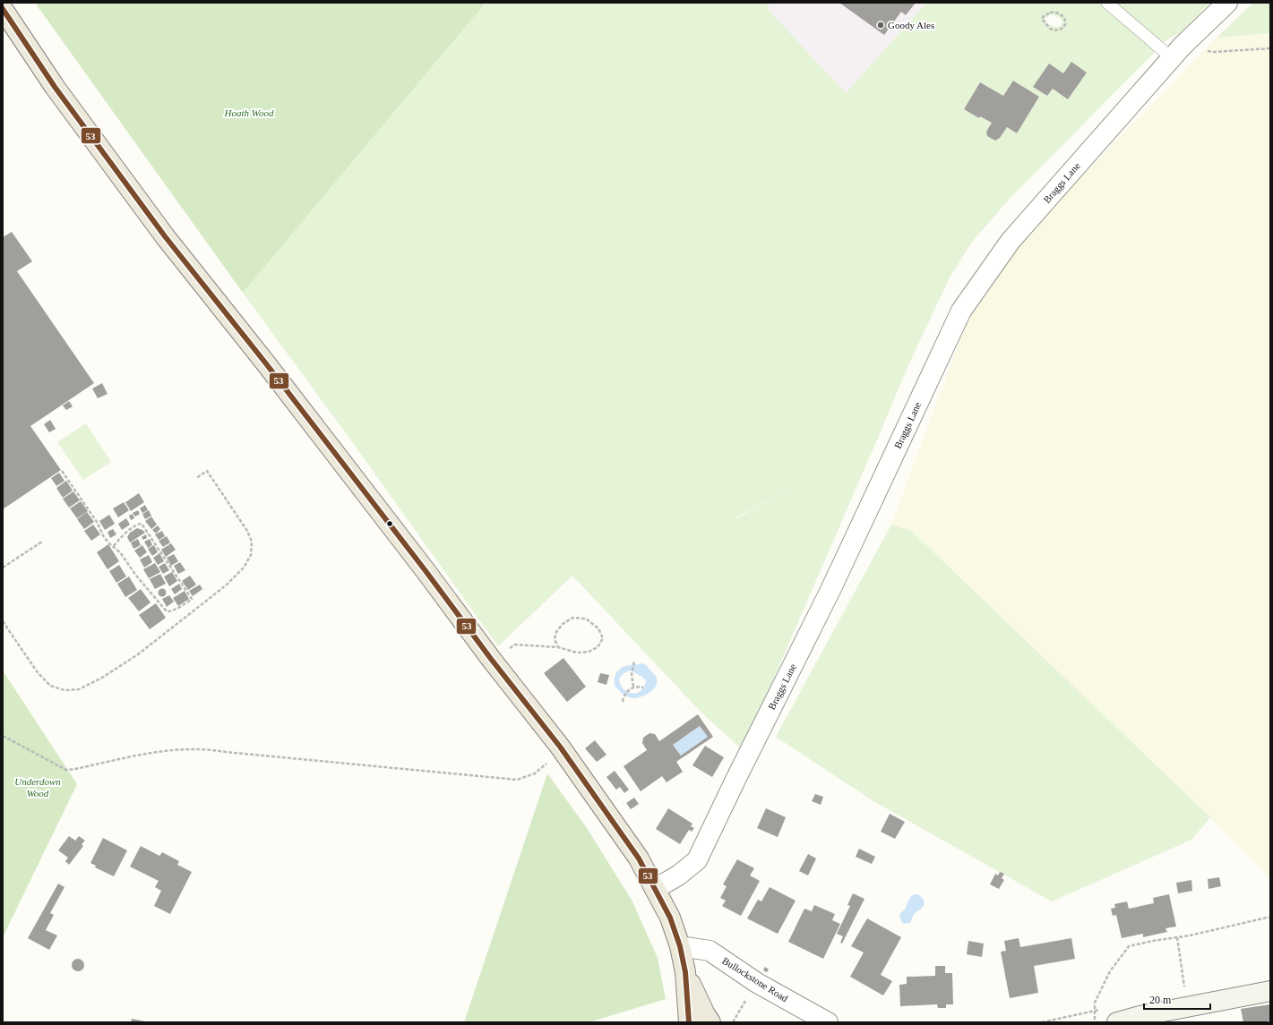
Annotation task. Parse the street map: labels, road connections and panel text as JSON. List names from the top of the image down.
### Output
{
  "streets": {
    "street": ["Braggs Lane", "Bullockstone Road"]
  },
  "parks": ["Hoath Wood", "Underdown Wood"],
  "places": ["Goody Ales"],
  "lines": ["transit line 53"],
  "scale_bar": "20 m"
}
